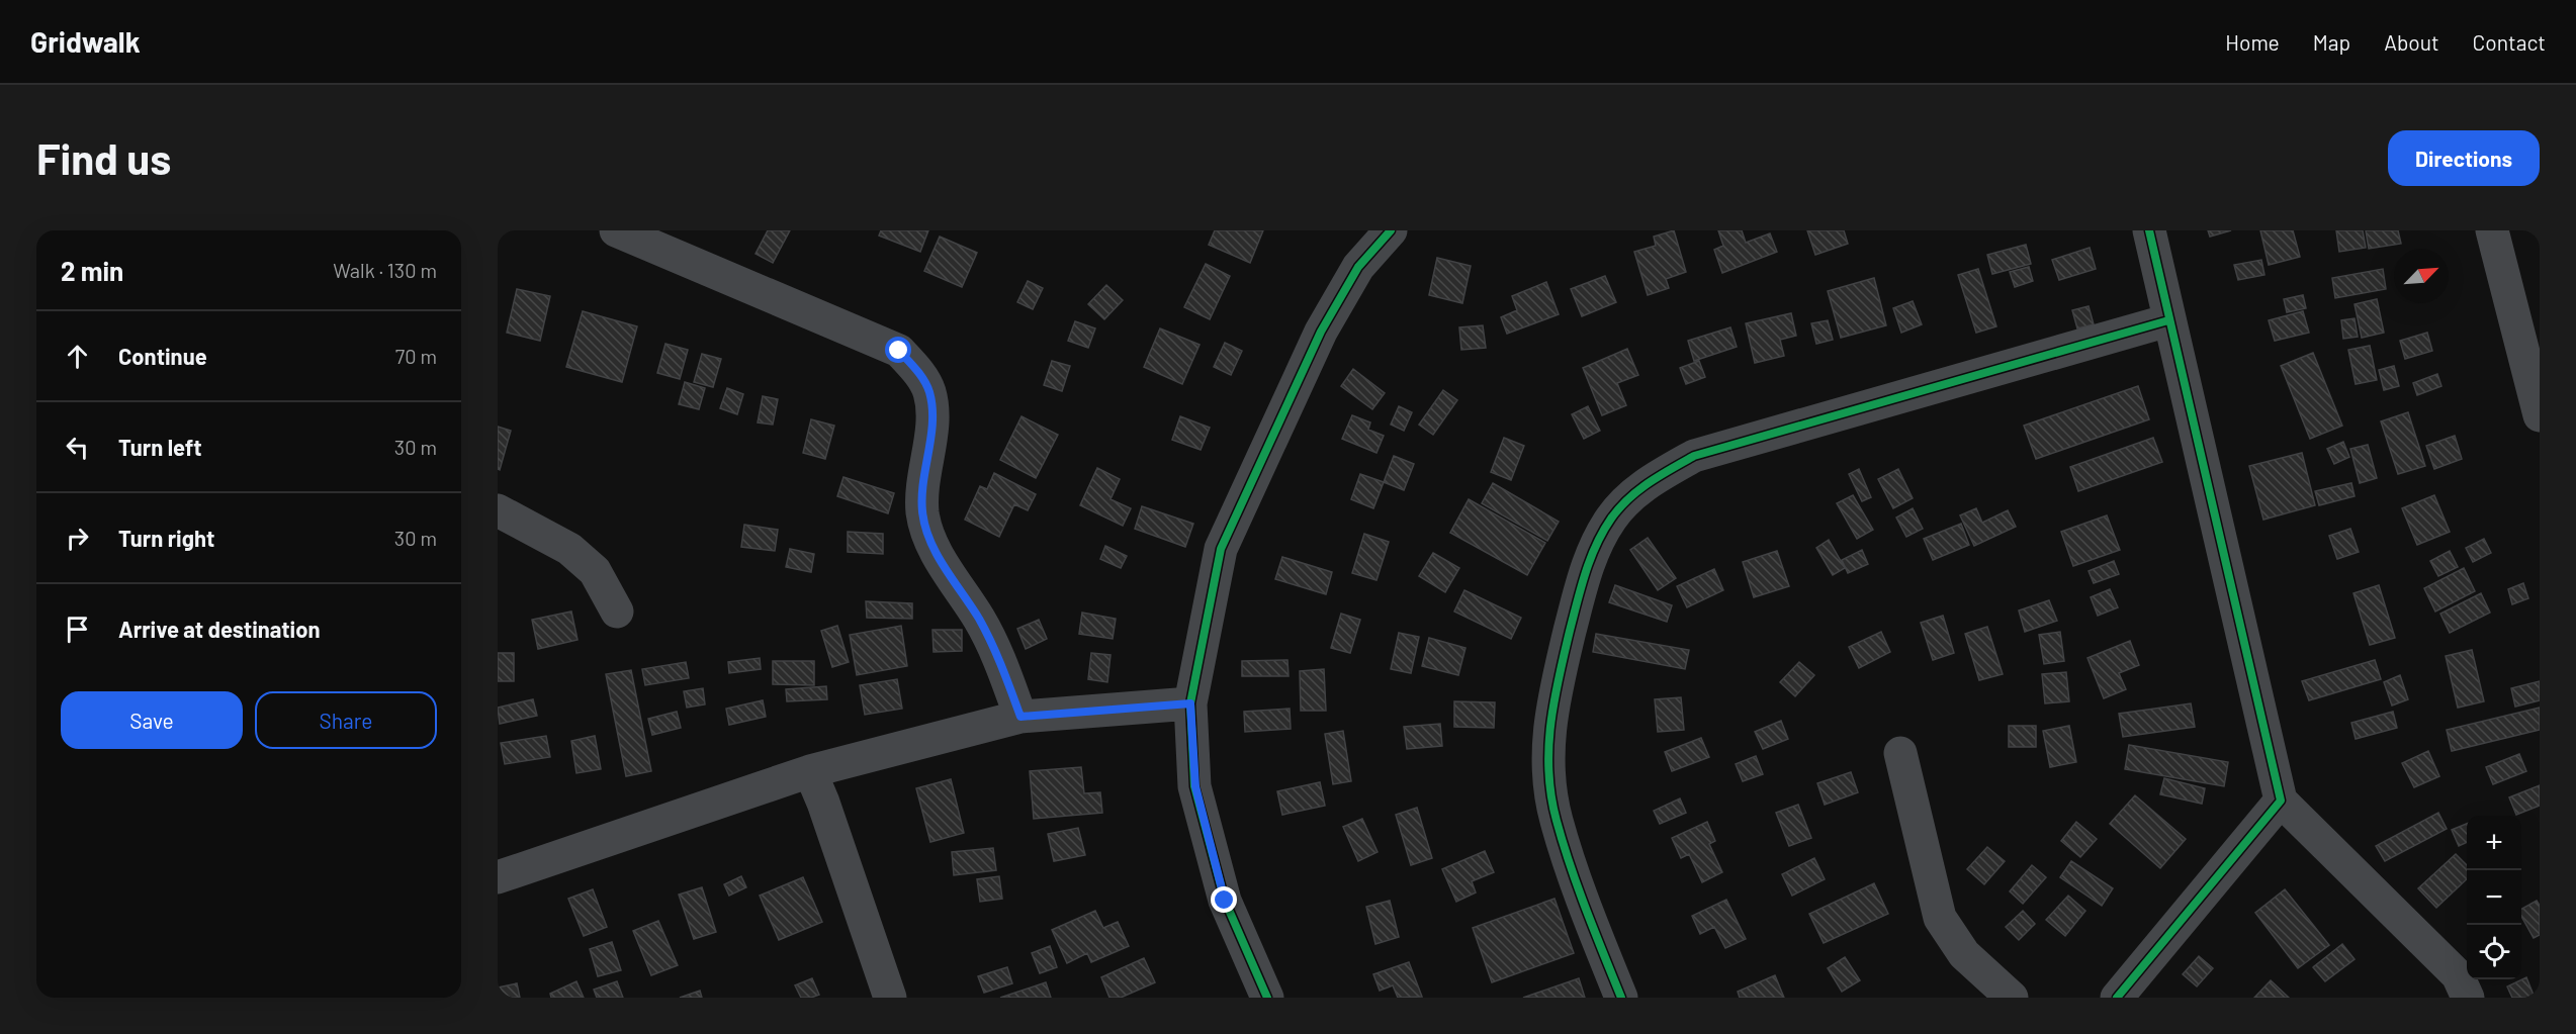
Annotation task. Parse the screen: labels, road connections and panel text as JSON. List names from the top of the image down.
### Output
{
  "north": "top right",
  "page": {
    "header": "Gridwalk",
    "nav": [
      "Home",
      "Map",
      "About",
      "Contact"
    ],
    "buttons": [
      "Directions",
      ["Save", "Share"]
    ],
    "title": "Find us",
    "heading": ["2 min", "Walk · 130 m"],
    "list": [
      ["Continue", "70 m"],
      ["Turn left", "30 m"],
      ["Turn right", "30 m"],
      "Arrive at destination"
    ],
    "map_buttons": ["+", "−"]
  }
}
